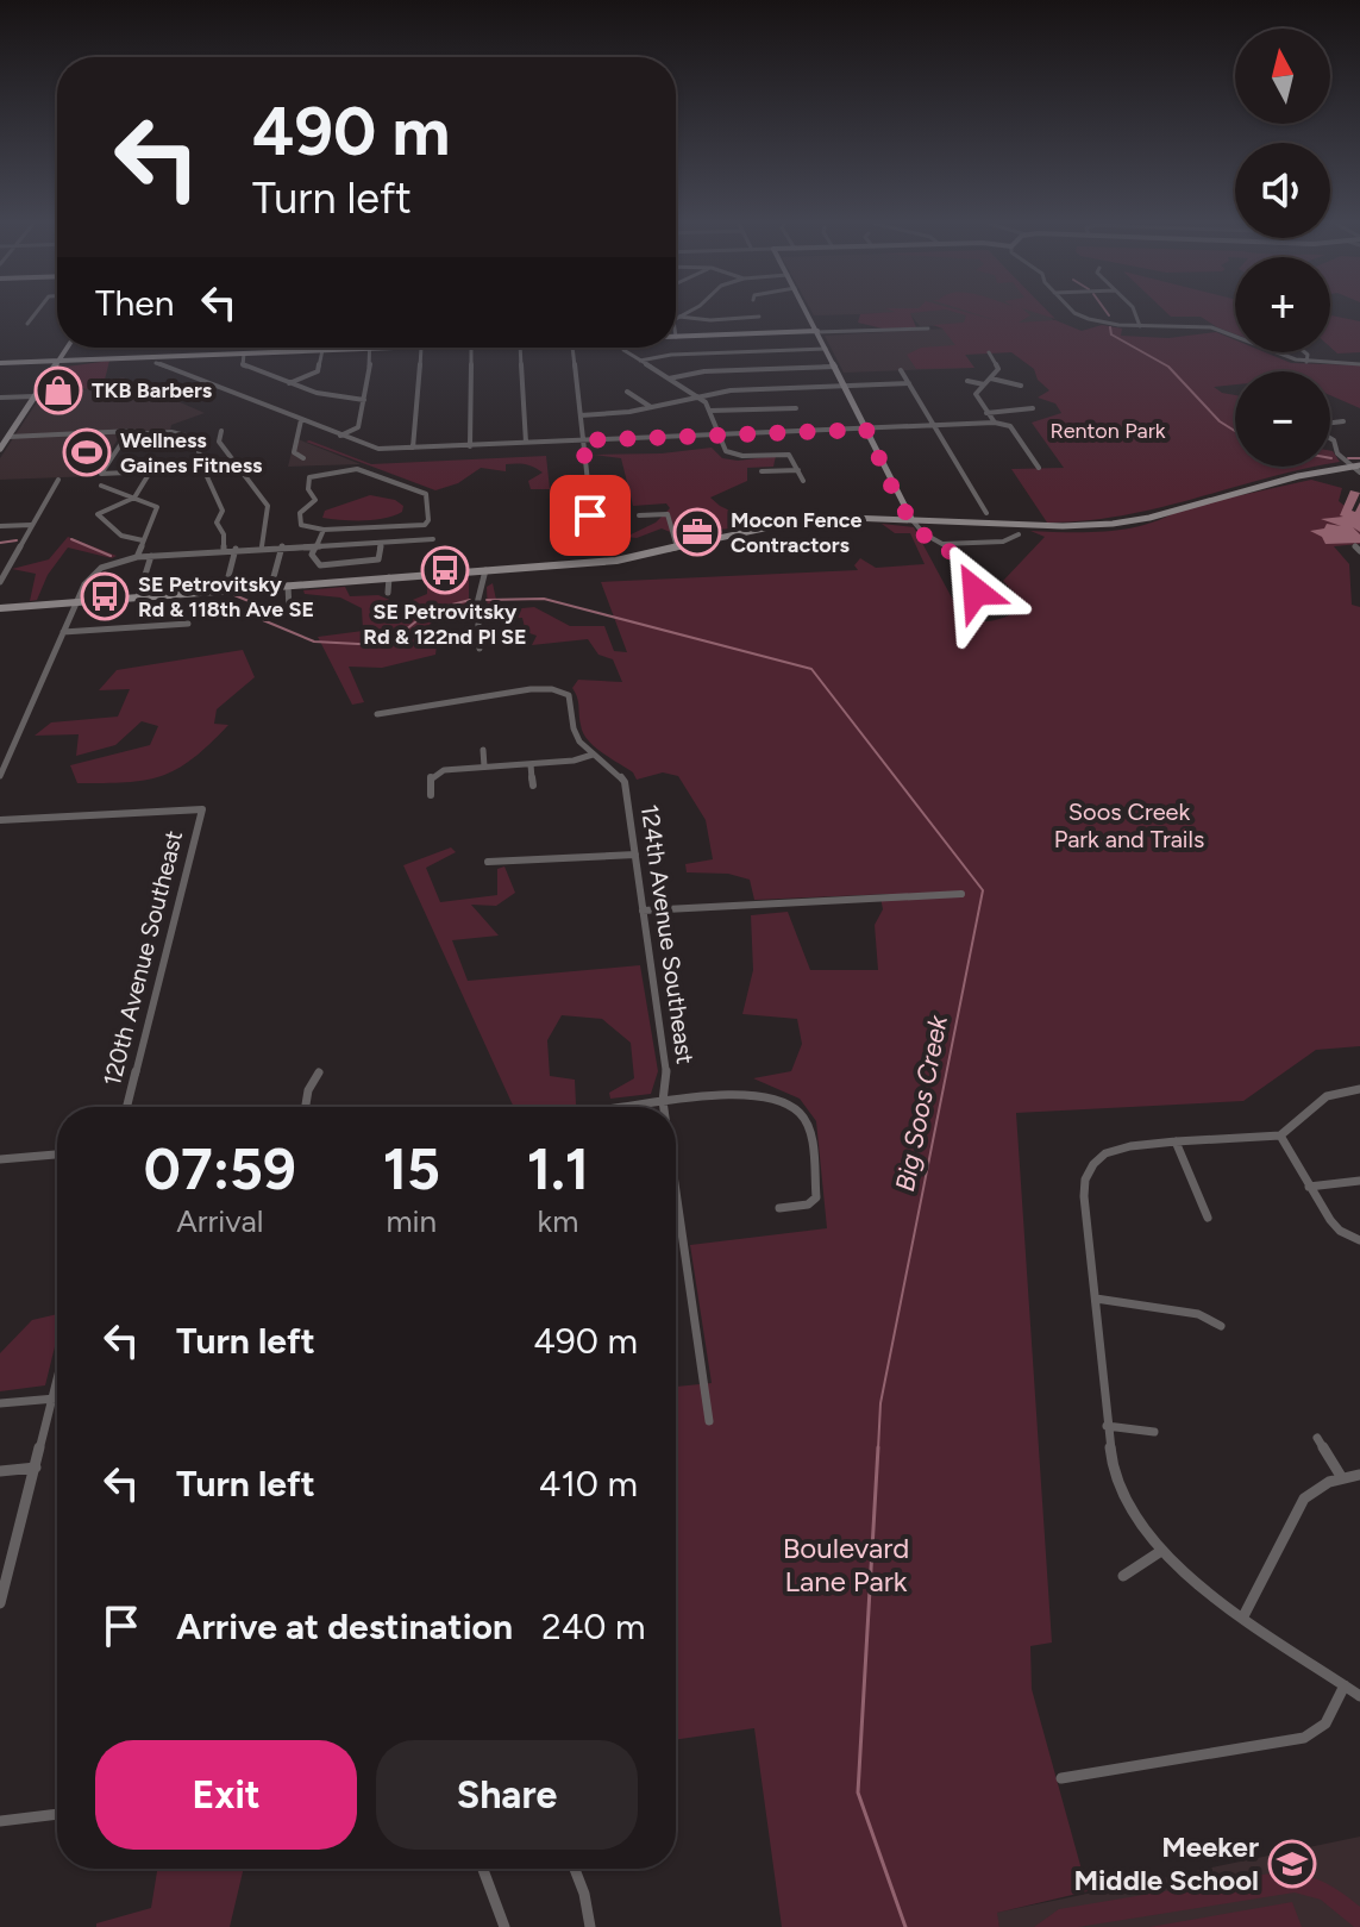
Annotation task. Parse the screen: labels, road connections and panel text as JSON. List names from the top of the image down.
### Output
{
  "streets": {
    "street": ["124th Avenue Southeast", "120th Avenue Southeast"]
  },
  "water": ["Big Soos Creek"],
  "parks": ["Renton Park", "Soos Creek Park and Trails", "Boulevard Lane Park"],
  "places": {
    "shop": ["TKB Barbers"],
    "sports": ["Wellness Gaines Fitness"],
    "office": ["Mocon Fence Contractors"],
    "bus stop": ["SE Petrovitsky Rd & 122nd Pl SE", "SE Petrovitsky Rd & 118th Ave SE"],
    "school or university": ["Meeker Middle School"]
  },
  "north": "top",
  "page": {
    "map_buttons": ["+", "−"],
    "turn": ["490 m", "Turn left"],
    "then": "Then",
    "eta": [
      "07:59",
      "Arrival",
      "15",
      "min",
      "1.1",
      "km"
    ],
    "list": [
      {
        "name": "Turn left",
        "value": "490 m"
      },
      {
        "name": "Turn left",
        "value": "410 m"
      },
      {
        "name": "Arrive at destination",
        "value": "240 m"
      }
    ],
    "buttons": ["Exit", "Share"]
  }
}
